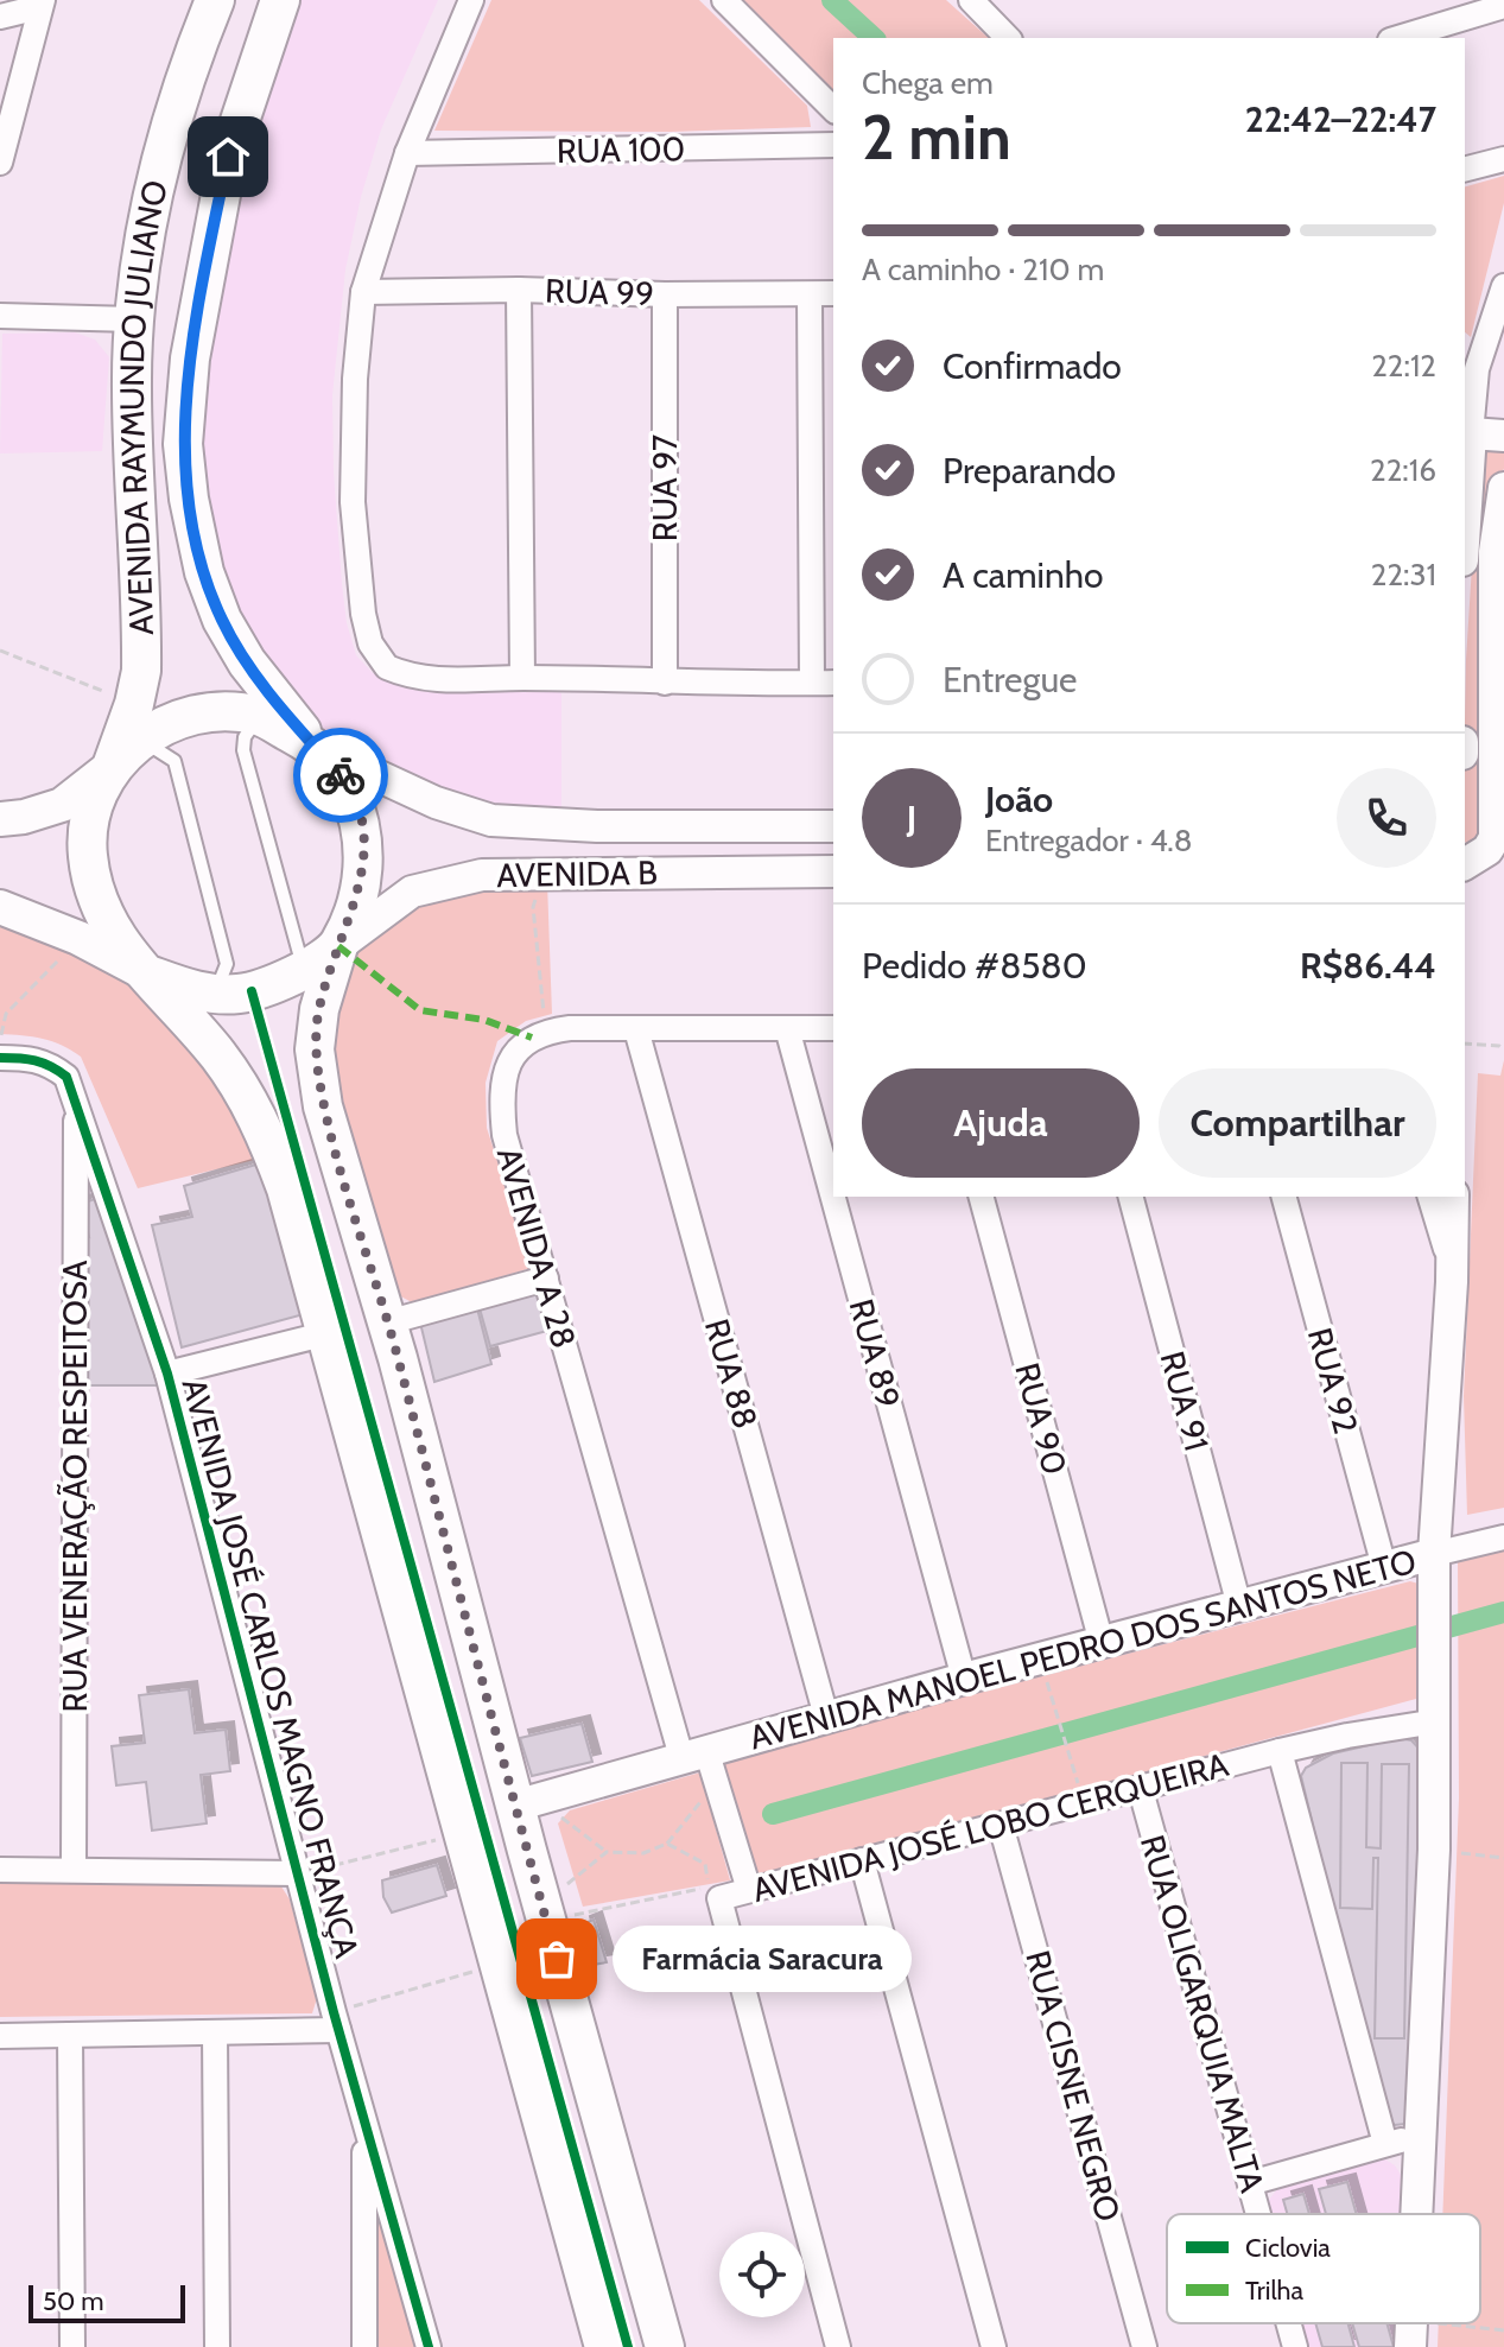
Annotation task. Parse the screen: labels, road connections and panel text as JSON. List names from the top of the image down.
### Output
{
  "streets": {
    "main road": ["AVENIDA RAYMUNDO JULIANO"],
    "street": [
      "RUA 100",
      "RUA 99",
      "RUA 97",
      "AVENIDA B",
      "AVENIDA A 28",
      "RUA 89",
      "RUA 88",
      "RUA 92",
      "RUA 91",
      "RUA 90",
      "RUA VENERAÇÃO RESPEITOSA",
      "AVENIDA MANOEL PEDRO DOS SANTOS NETO",
      "AVENIDA JOSÉ CARLOS MAGNO FRANÇA",
      "AVENIDA JOSÉ LOBO CERQUEIRA",
      "RUA OLIGARQUIA MALTA",
      "RUA CISNE NEGRO"
    ]
  },
  "crossings": [
    ["RUA 99", "RUA 97"],
    ["AVENIDA RAYMUNDO JULIANO", "AVENIDA B"],
    ["AVENIDA RAYMUNDO JULIANO", "AVENIDA MANOEL PEDRO DOS SANTOS NETO"],
    ["AVENIDA A 28", "AVENIDA MANOEL PEDRO DOS SANTOS NETO"],
    ["AVENIDA A 28", "AVENIDA JOSÉ LOBO CERQUEIRA"],
    ["RUA 89", "AVENIDA MANOEL PEDRO DOS SANTOS NETO"],
    ["RUA 88", "AVENIDA MANOEL PEDRO DOS SANTOS NETO"],
    ["RUA 92", "AVENIDA MANOEL PEDRO DOS SANTOS NETO"],
    ["RUA 91", "AVENIDA MANOEL PEDRO DOS SANTOS NETO"],
    ["RUA 90", "AVENIDA MANOEL PEDRO DOS SANTOS NETO"],
    ["RUA VENERAÇÃO RESPEITOSA", "AVENIDA JOSÉ CARLOS MAGNO FRANÇA"],
    ["AVENIDA MANOEL PEDRO DOS SANTOS NETO", "AVENIDA JOSÉ LOBO CERQUEIRA"],
    ["AVENIDA JOSÉ LOBO CERQUEIRA", "RUA OLIGARQUIA MALTA"],
    ["AVENIDA JOSÉ LOBO CERQUEIRA", "RUA CISNE NEGRO"]
  ],
  "places": ["Farmácia Saracura"],
  "legend": ["Ciclovia", "Trilha"],
  "scale_bar": "50 m",
  "page": {
    "heading": ["2 min", "Chega em", "22:42–22:47"],
    "panel": [
      "João",
      "Entregador · 4.8",
      "Pedido #8580",
      "R$86.44"
    ],
    "bar": "A caminho · 210 m",
    "list": [
      ["Confirmado", "22:12"],
      ["Preparando", "22:16"],
      ["A caminho", "22:31"],
      "Entregue"
    ],
    "round": "J",
    "buttons": ["Ajuda", "Compartilhar"],
    "bubble": "Farmácia Saracura",
    "scale": "50 m"
  }
}
